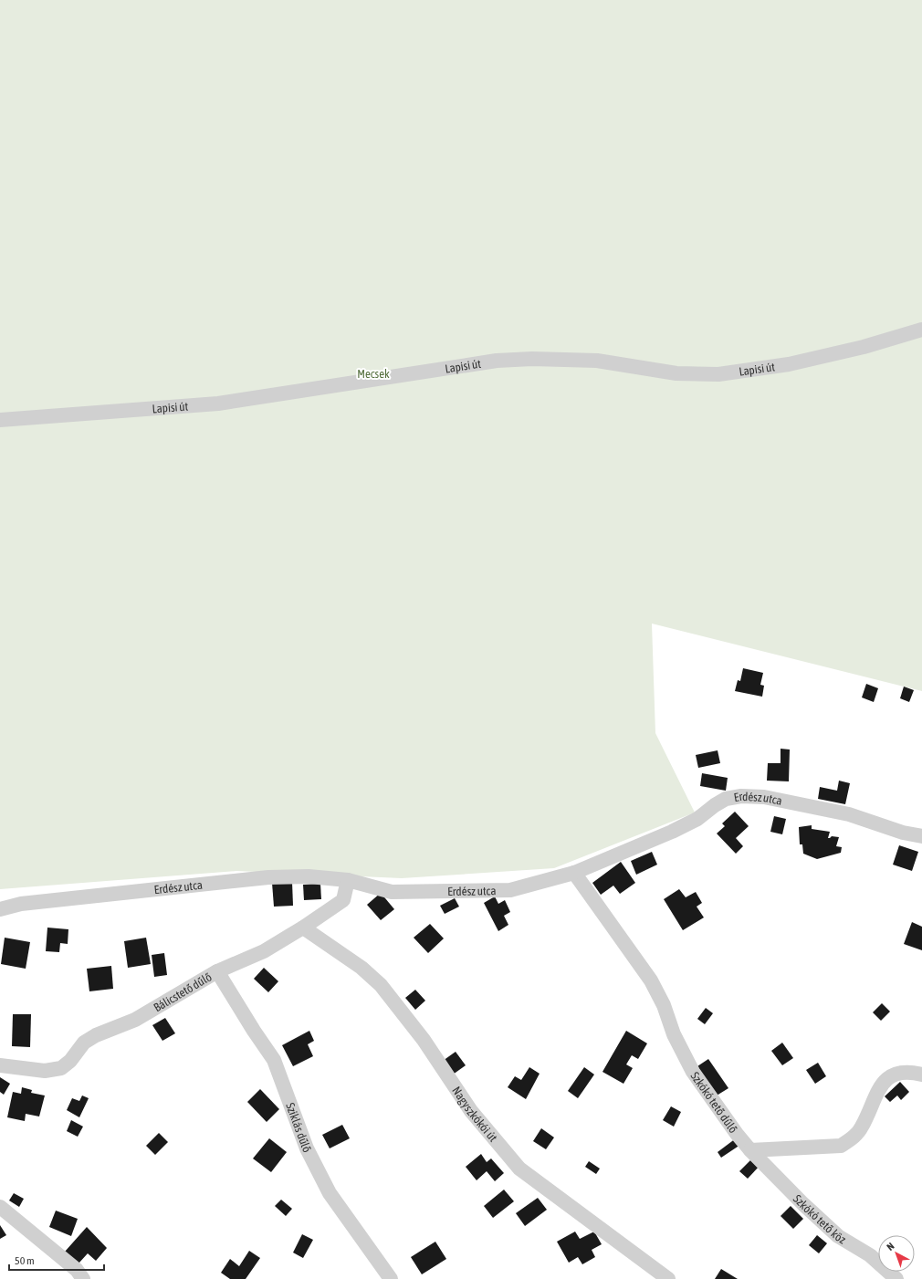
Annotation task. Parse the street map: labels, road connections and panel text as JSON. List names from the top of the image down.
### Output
{
  "streets": {
    "street": [
      "Lapisi út",
      "Erdész utca",
      "Bálicstető dűlő",
      "Szkókó tető dűlő",
      "Nagyszkókói út",
      "Sziklás dűlő",
      "Szkókó tető köz"
    ]
  },
  "crossings": [
    ["Erdész utca", "Bálicstető dűlő"],
    ["Erdész utca", "Szkókó tető dűlő"],
    ["Bálicstető dűlő", "Nagyszkókói út"],
    ["Bálicstető dűlő", "Sziklás dűlő"],
    ["Szkókó tető dűlő", "Szkókó tető köz"]
  ],
  "parks": ["Mecsek"],
  "scale_bar": "50 m",
  "north": "top left"
}
